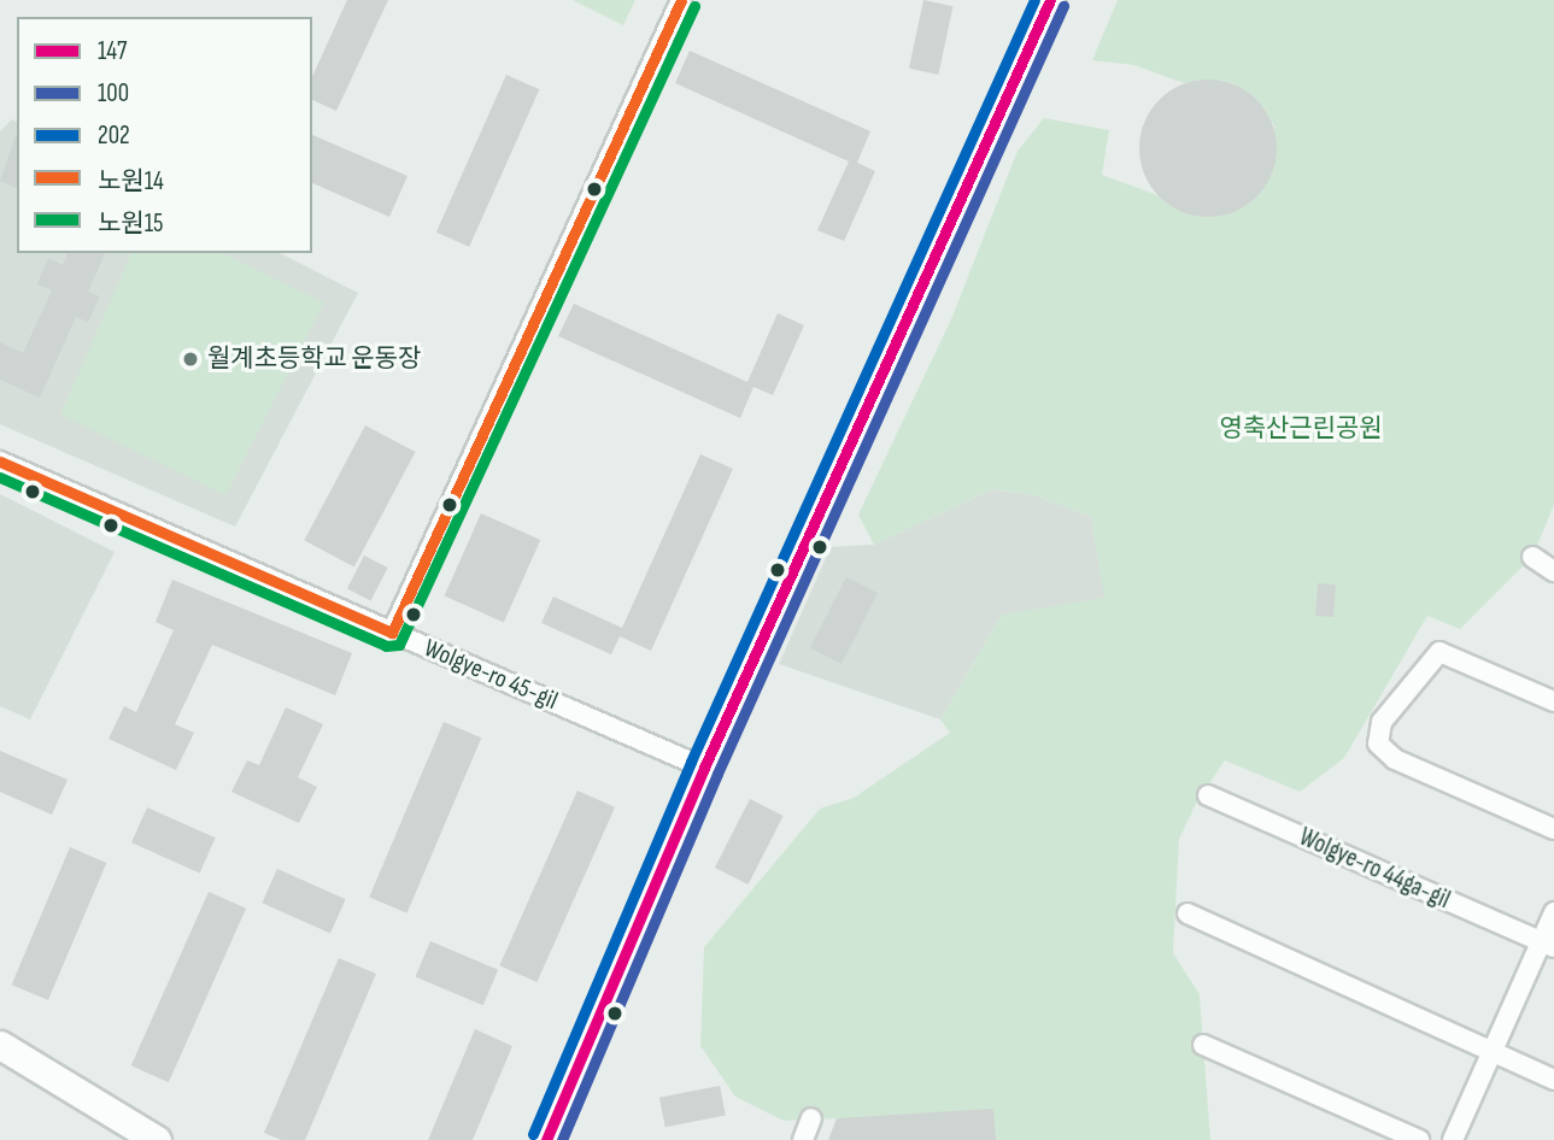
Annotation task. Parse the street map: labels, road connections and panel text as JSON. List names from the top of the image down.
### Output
{
  "streets": {
    "street": ["Wolgye-ro 45-gil", "Wolgye-ro 44ga-gil"]
  },
  "parks": ["영축산근린공원"],
  "places": ["월계초등학교 운동장"],
  "lines": [
    "transit line 147",
    "transit line 202",
    "transit line 노원14",
    "transit line 100",
    "transit line 노원15"
  ],
  "legend": [
    "147",
    "100",
    "202",
    "노원14",
    "노원15"
  ]
}
